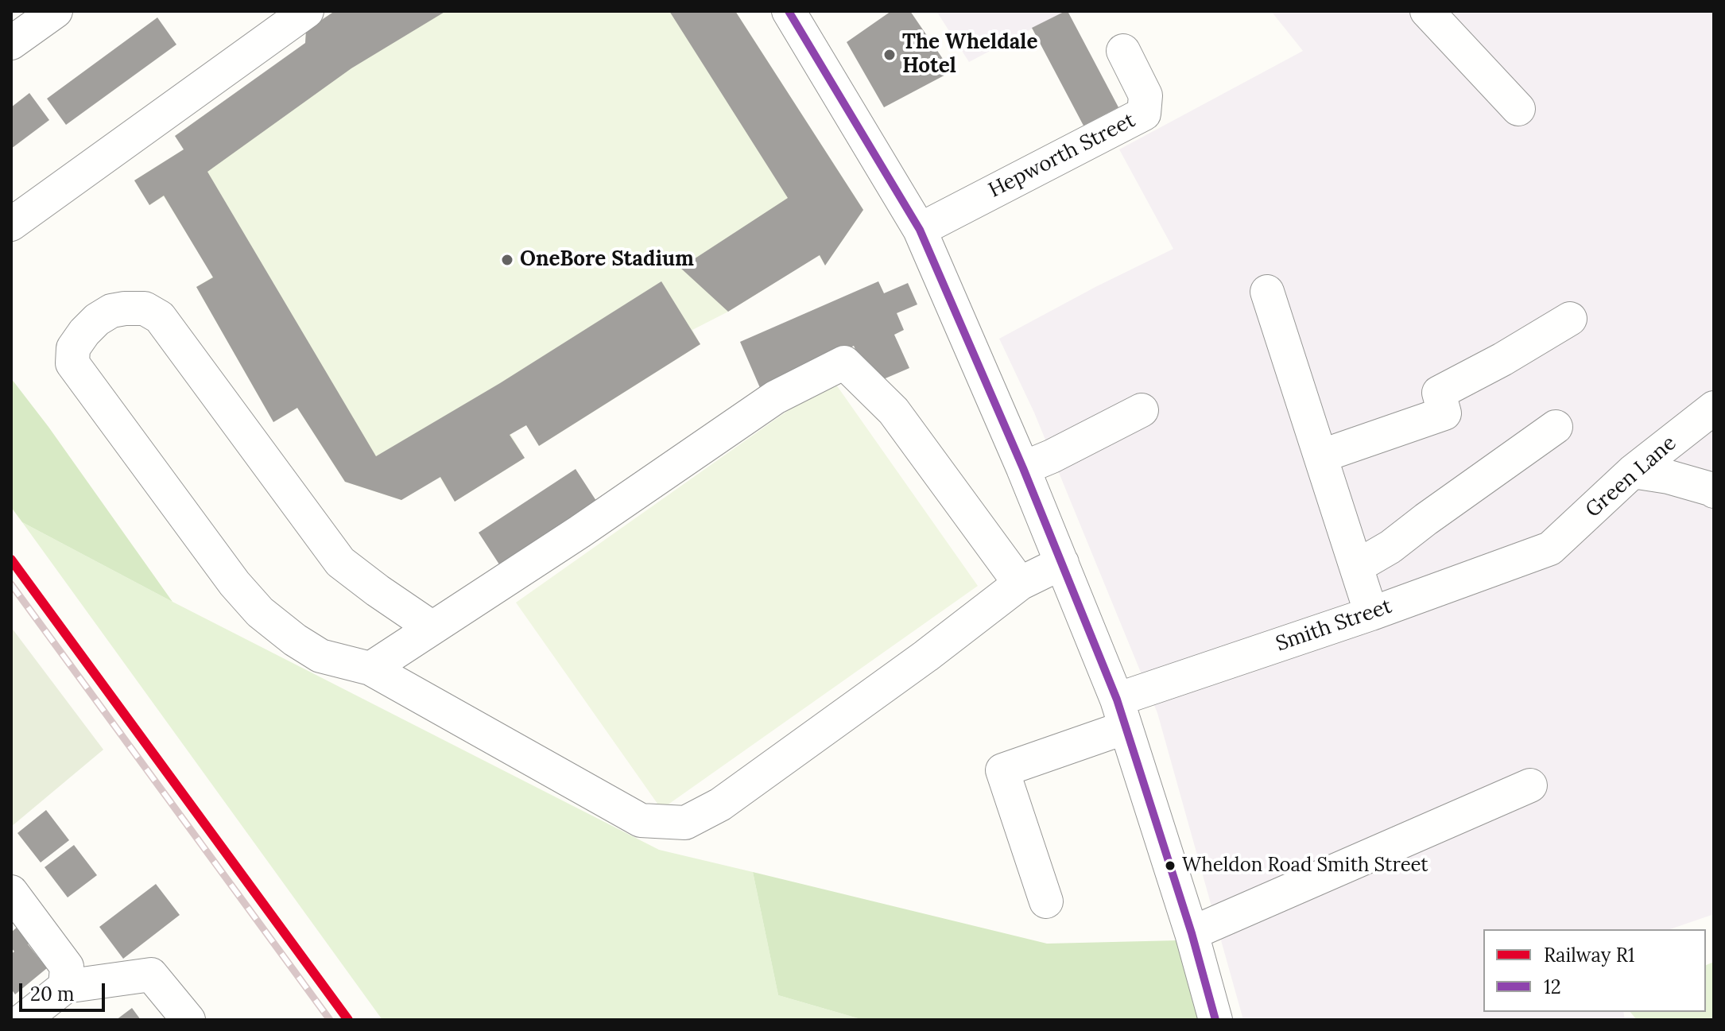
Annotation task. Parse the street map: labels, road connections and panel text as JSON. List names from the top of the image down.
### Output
{
  "streets": {
    "street": ["Hepworth Street", "Green Lane", "Smith Street"]
  },
  "crossings": [
    ["Green Lane", "Smith Street"]
  ],
  "places": ["The Wheldale Hotel", "OneBore Stadium", "Wheldon Road Smith Street"],
  "lines": ["transit line 12", "rail line R1"],
  "legend": ["Railway R1", "12"],
  "scale_bar": "20 m"
}
